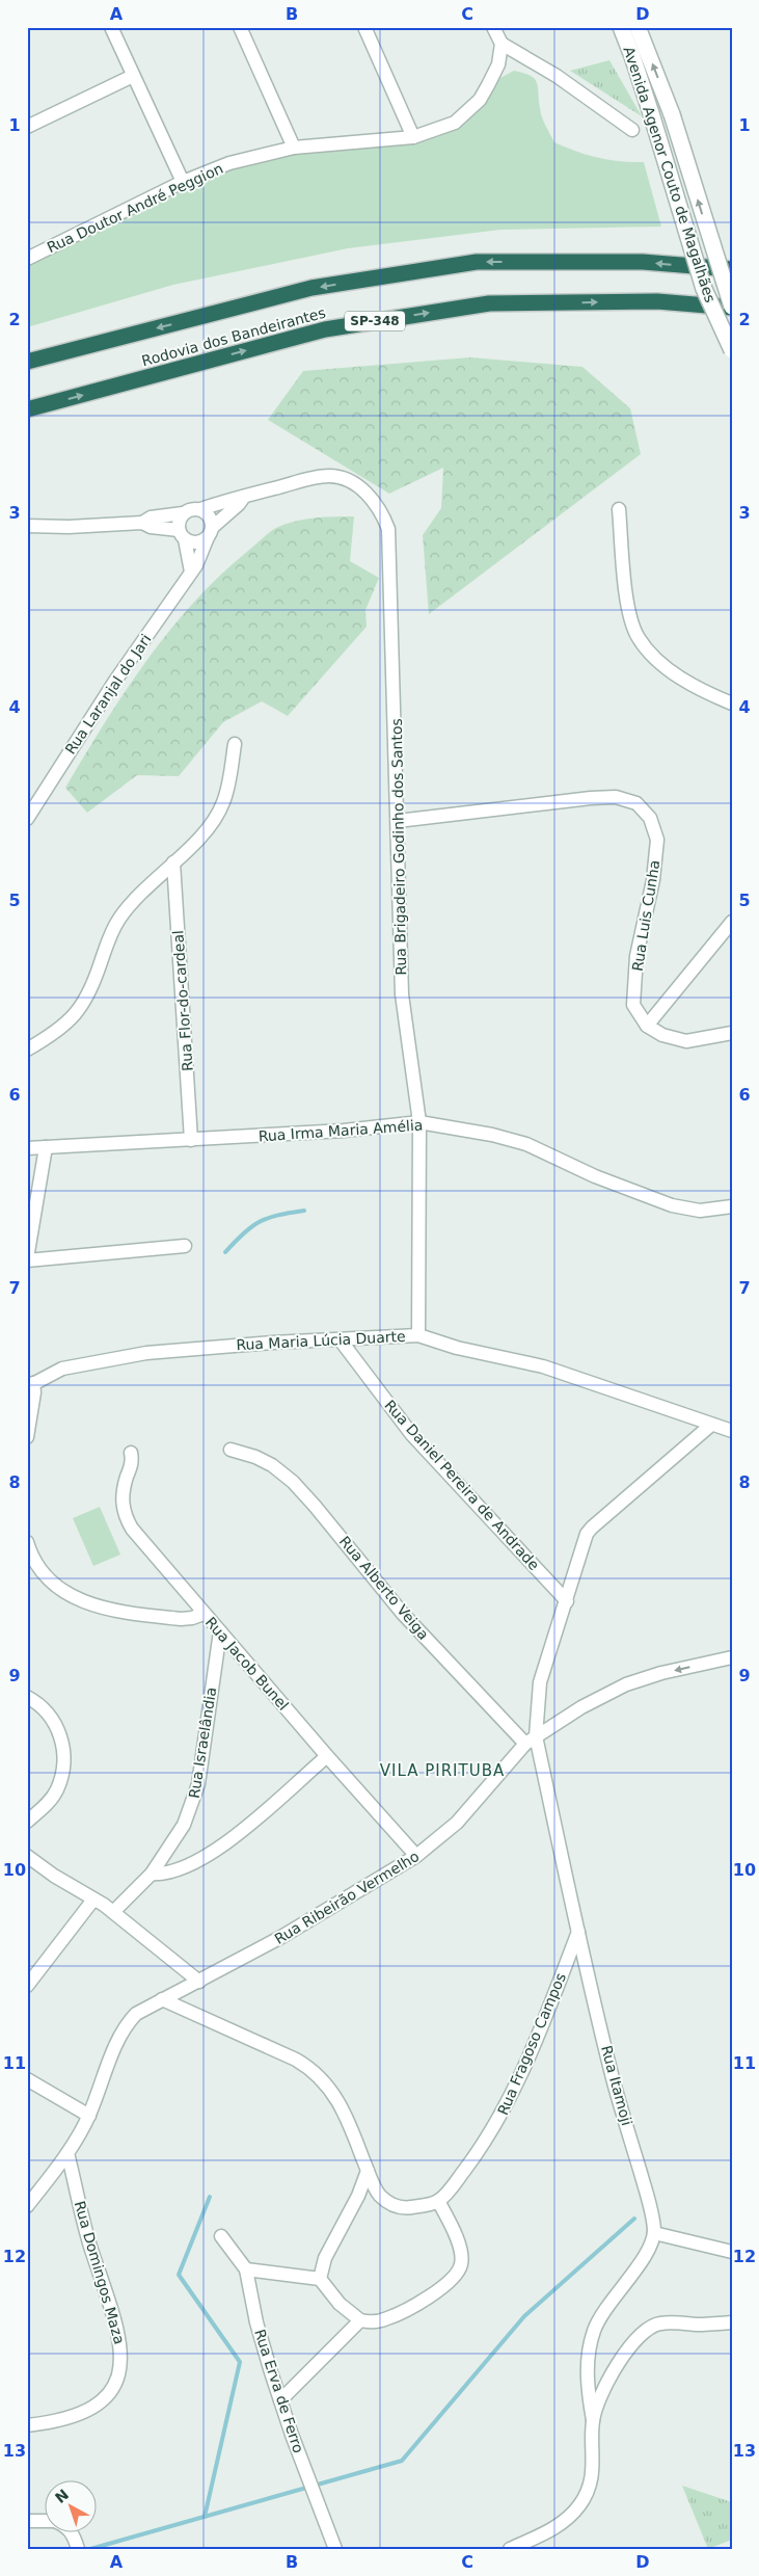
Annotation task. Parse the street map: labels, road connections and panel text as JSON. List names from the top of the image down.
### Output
{
  "streets": {
    "highway": ["SP-348", "Rodovia dos Bandeirantes"],
    "street": [
      "Avenida Agenor Couto de Magalhães",
      "Rua Doutor André Peggion",
      "Rua Laranjal do Jari",
      "Rua Brigadeiro Godinho dos Santos",
      "Rua Luis Cunha",
      "Rua Flor-do-cardeal",
      "Rua Irma Maria Amélia",
      "Rua Maria Lúcia Duarte",
      "Rua Daniel Pereira de Andrade",
      "Rua Alberto Veiga",
      "Rua Jacob Bunel",
      "Rua Israelândia",
      "Rua Ribeirão Vermelho",
      "Rua Fragoso Campos",
      "Rua Itamoji",
      "Rua Domingos Maza",
      "Rua Erva de Ferro"
    ]
  },
  "crossings": [
    ["Avenida Agenor Couto de Magalhães", "Rodovia dos Bandeirantes"],
    ["Rua Laranjal do Jari", "Rua Brigadeiro Godinho dos Santos"],
    ["Rua Brigadeiro Godinho dos Santos", "Rua Luis Cunha"],
    ["Rua Brigadeiro Godinho dos Santos", "Rua Irma Maria Amélia"],
    ["Rua Brigadeiro Godinho dos Santos", "Rua Maria Lúcia Duarte"],
    ["Rua Flor-do-cardeal", "Rua Irma Maria Amélia"],
    ["Rua Maria Lúcia Duarte", "Rua Daniel Pereira de Andrade"],
    ["Rua Alberto Veiga", "Rua Ribeirão Vermelho"],
    ["Rua Alberto Veiga", "Rua Itamoji"],
    ["Rua Jacob Bunel", "Rua Israelândia"],
    ["Rua Jacob Bunel", "Rua Ribeirão Vermelho"],
    ["Rua Ribeirão Vermelho", "Rua Itamoji"],
    ["Rua Ribeirão Vermelho", "Rua Domingos Maza"],
    ["Rua Fragoso Campos", "Rua Itamoji"]
  ],
  "districts": ["VILA PIRITUBA"],
  "north": "top left",
  "grid": {
    "columns": [
      "A",
      "B",
      "C",
      "D"
    ],
    "rows": [
      "1",
      "2",
      "3",
      "4",
      "5",
      "6",
      "7",
      "8",
      "9",
      "10",
      "11",
      "12",
      "13"
    ]
  }
}
